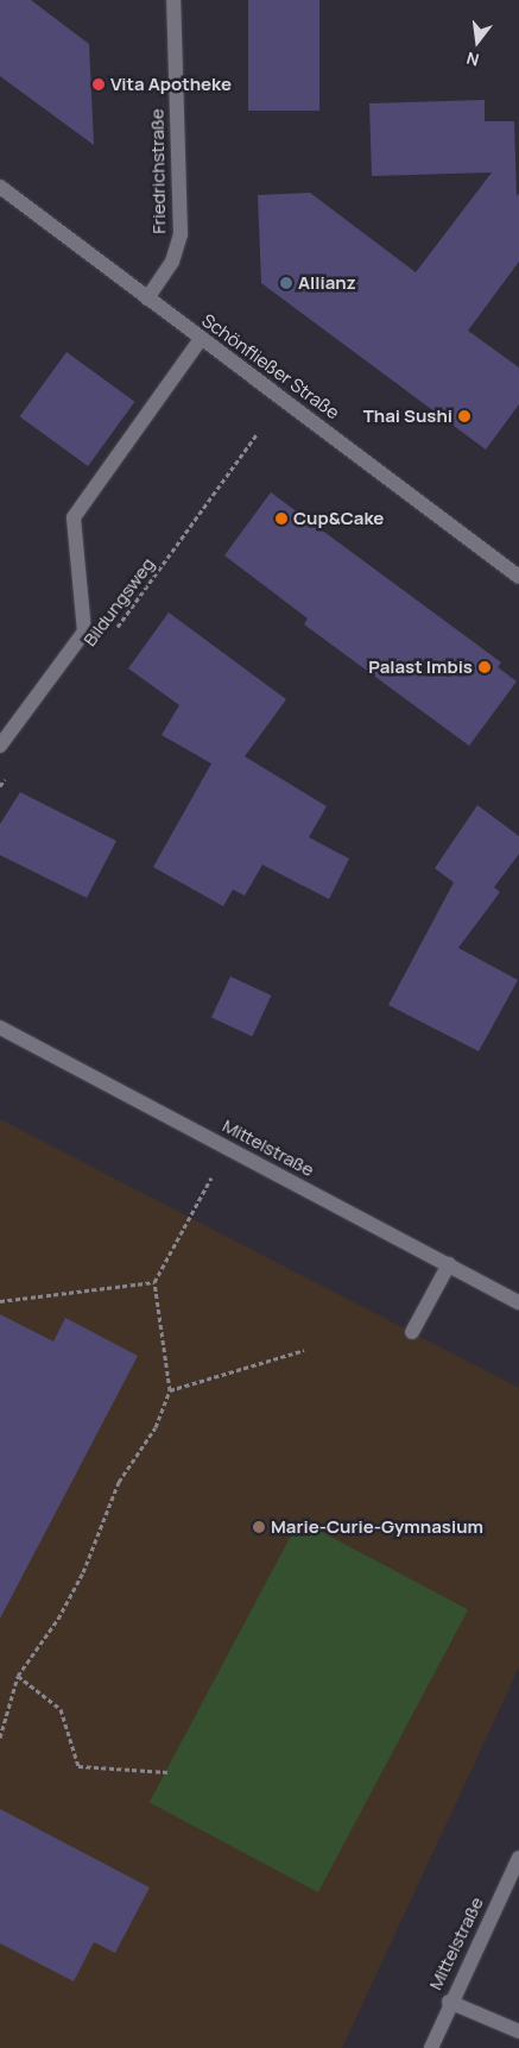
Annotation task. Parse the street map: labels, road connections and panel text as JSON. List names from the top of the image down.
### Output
{
  "streets": {
    "street": ["Friedrichstraße", "Schönfließer Straße", "Mittelstraße"],
    "path": ["Bildungsweg"]
  },
  "crossings": [
    ["Friedrichstraße", "Schönfließer Straße"]
  ],
  "places": [
    "Vita Apotheke",
    "Allianz",
    "Thai Sushi",
    "Cup&Cake",
    "Palast Imbis",
    "Marie-Curie-Gymnasium"
  ],
  "north": "bottom"
}
